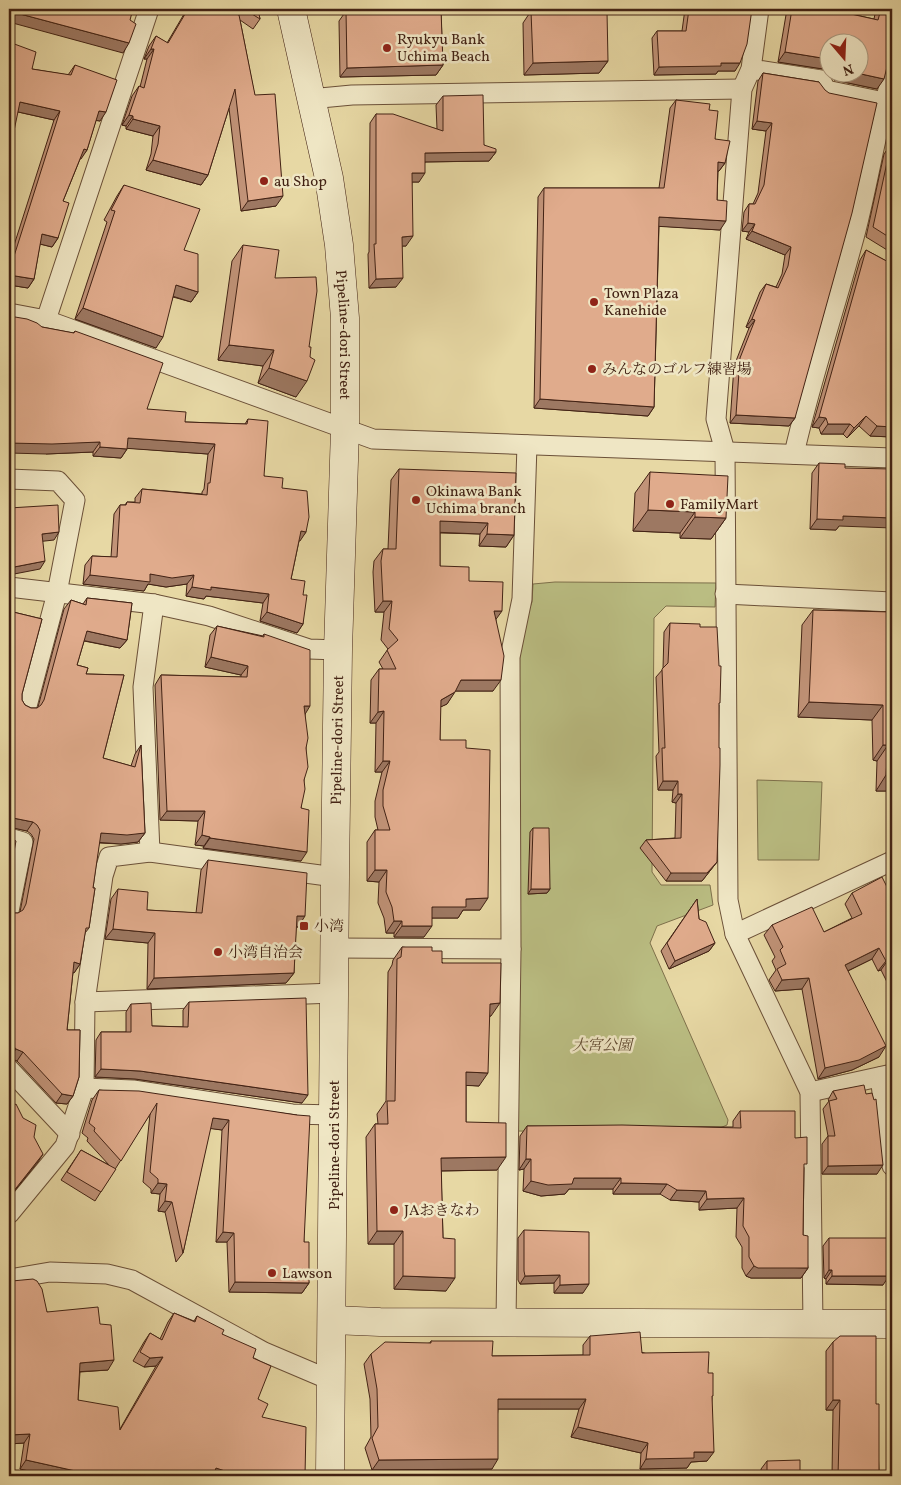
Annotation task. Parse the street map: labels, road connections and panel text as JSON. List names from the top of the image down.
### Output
{
  "streets": {
    "main road": ["Pipeline-dori Street"]
  },
  "parks": ["大宮公園"],
  "places": {
    "other": [
      "Ryukyu Bank Uchima Beach",
      "au Shop",
      "Town Plaza Kanehide",
      "みんなのゴルフ練習場",
      "Okinawa Bank Uchima branch",
      "FamilyMart",
      "小湾自治会",
      "JAおきなわ",
      "Lawson"
    ],
    "transit": ["小湾"]
  },
  "north": "bottom"
}
